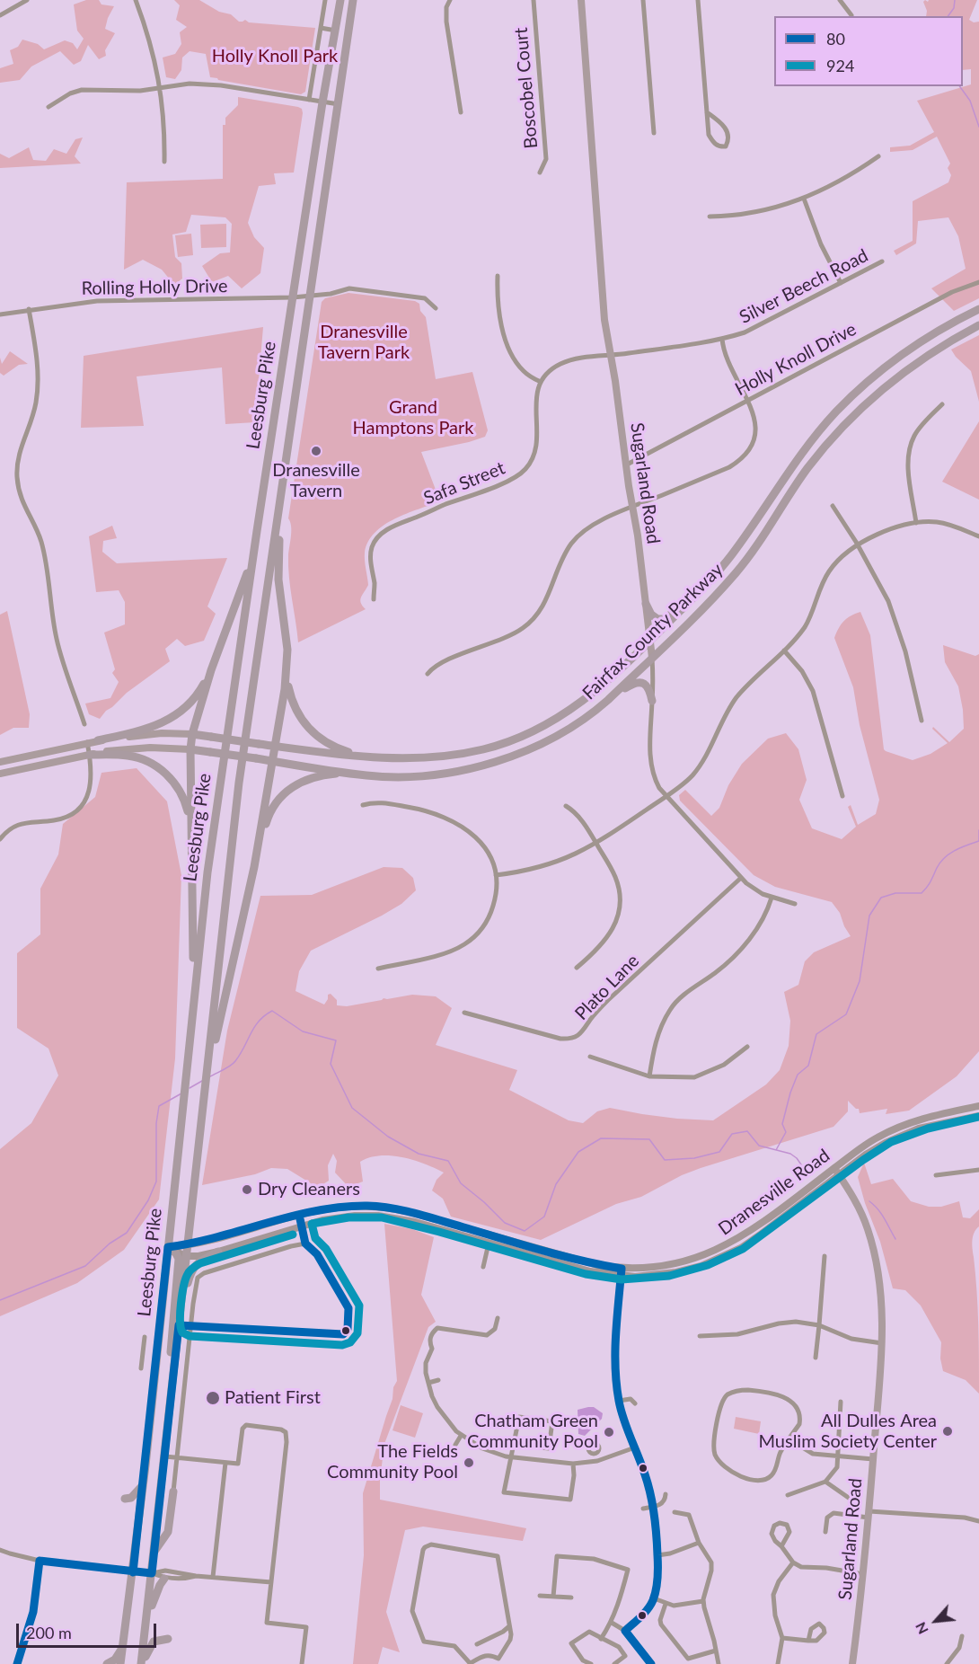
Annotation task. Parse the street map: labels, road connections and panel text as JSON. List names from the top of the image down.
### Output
{
  "streets": {
    "highway": ["Leesburg Pike", "Fairfax County Parkway"],
    "main road": ["Dranesville Road"],
    "street": [
      "Boscobel Court",
      "Silver Beech Road",
      "Rolling Holly Drive",
      "Holly Knoll Drive",
      "Safa Street",
      "Sugarland Road",
      "Plato Lane"
    ]
  },
  "crossings": [
    ["Silver Beech Road", "Sugarland Road"],
    ["Rolling Holly Drive", "Leesburg Pike"],
    ["Holly Knoll Drive", "Sugarland Road"],
    ["Leesburg Pike", "Dranesville Road"],
    ["Sugarland Road", "Fairfax County Parkway"],
    ["Sugarland Road", "Plato Lane"],
    ["Sugarland Road", "Dranesville Road"]
  ],
  "parks": ["Holly Knoll Park", "Dranesville Tavern Park", "Grand Hamptons Park"],
  "places": [
    "Dranesville Tavern",
    "Dry Cleaners",
    "Patient First",
    "All Dulles Area Muslim Society Center",
    "Chatham Green Community Pool",
    "The Fields Community Pool"
  ],
  "lines": ["transit line 924", "transit line 80"],
  "legend": ["80", "924"],
  "scale_bar": "200 m",
  "north": "bottom left"
}
